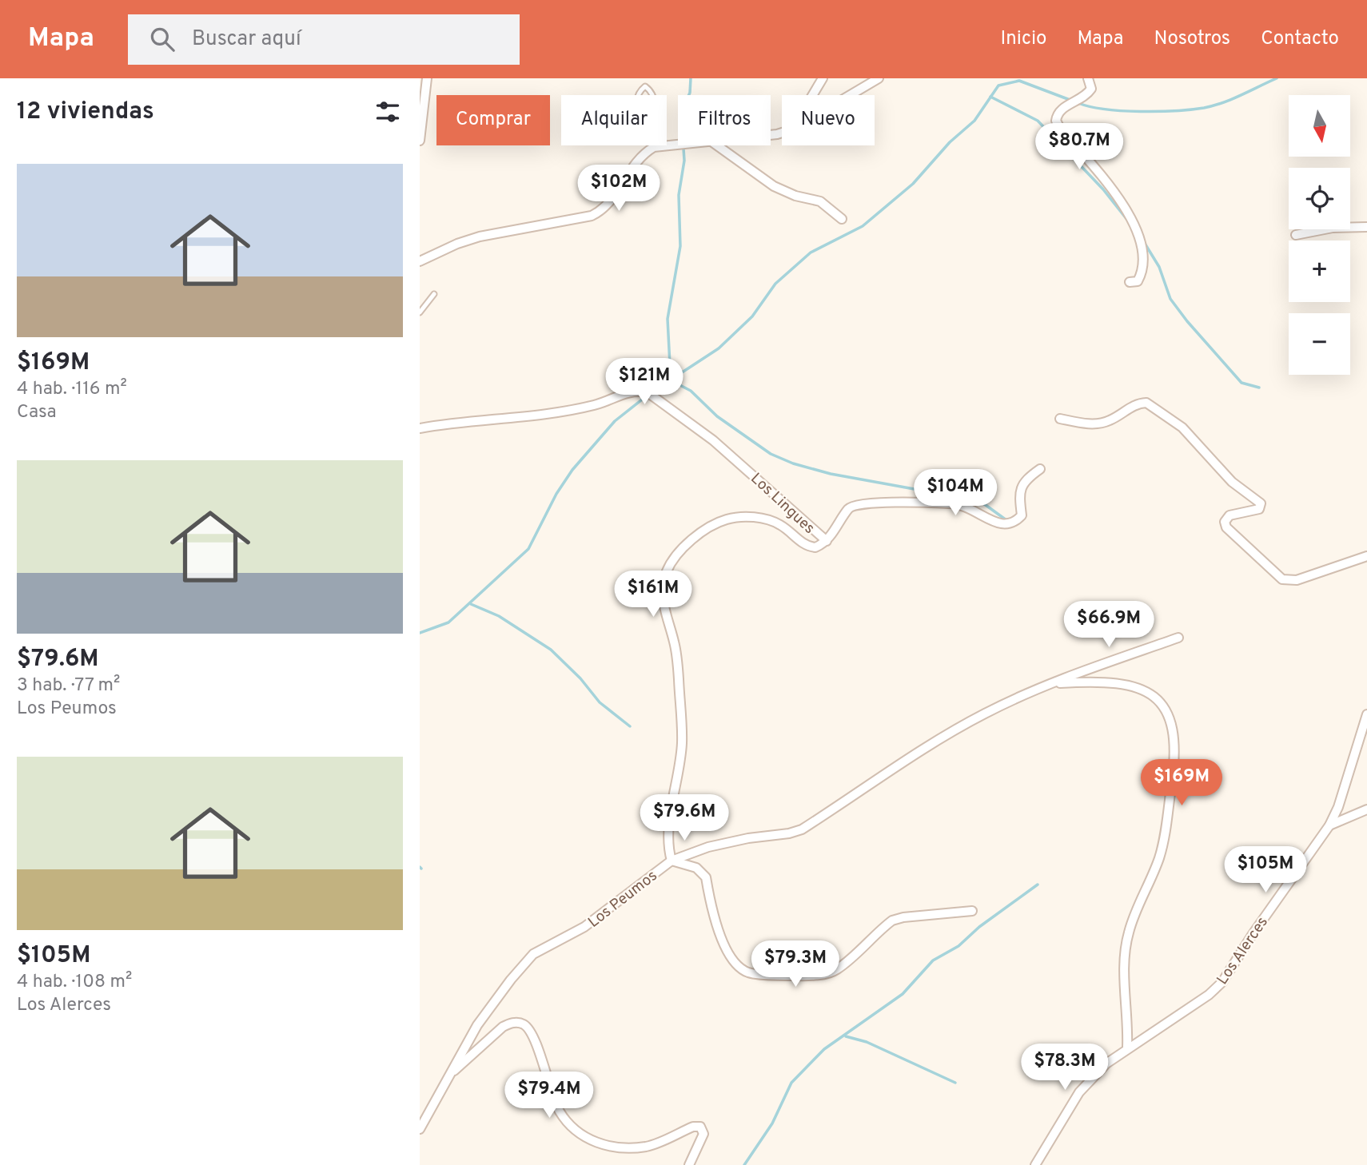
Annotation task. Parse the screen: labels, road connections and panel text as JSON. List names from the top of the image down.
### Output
{
  "streets": {
    "street": ["Los Lingues", "Los Peumos", "Los Alerces"]
  },
  "crossings": [
    ["Los Lingues", "Los Peumos"]
  ],
  "north": "bottom",
  "page": {
    "header": "Mapa",
    "search": "Buscar aquí",
    "nav": [
      "Inicio",
      "Mapa",
      "Nosotros",
      "Contacto"
    ],
    "heading": "12 viviendas",
    "map_buttons": ["+", "−"],
    "chip": [
      "Comprar",
      "Alquilar",
      "Filtros",
      "Nuevo"
    ],
    "price": [
      "$80.7M",
      "$102M",
      "$121M",
      "$104M",
      "$161M",
      "$66.9M",
      "$169M",
      "$79.6M",
      "$105M",
      "$79.3M",
      "$78.3M",
      "$79.4M"
    ],
    "list": [
      {
        "name": "$169M",
        "note": "4 hab. · 116 m² · Casa"
      },
      {
        "name": "$79.6M",
        "note": "3 hab. · 77 m² · Los Peumos"
      },
      {
        "name": "$105M",
        "note": "4 hab. · 108 m² · Los Alerces"
      }
    ]
  }
}
